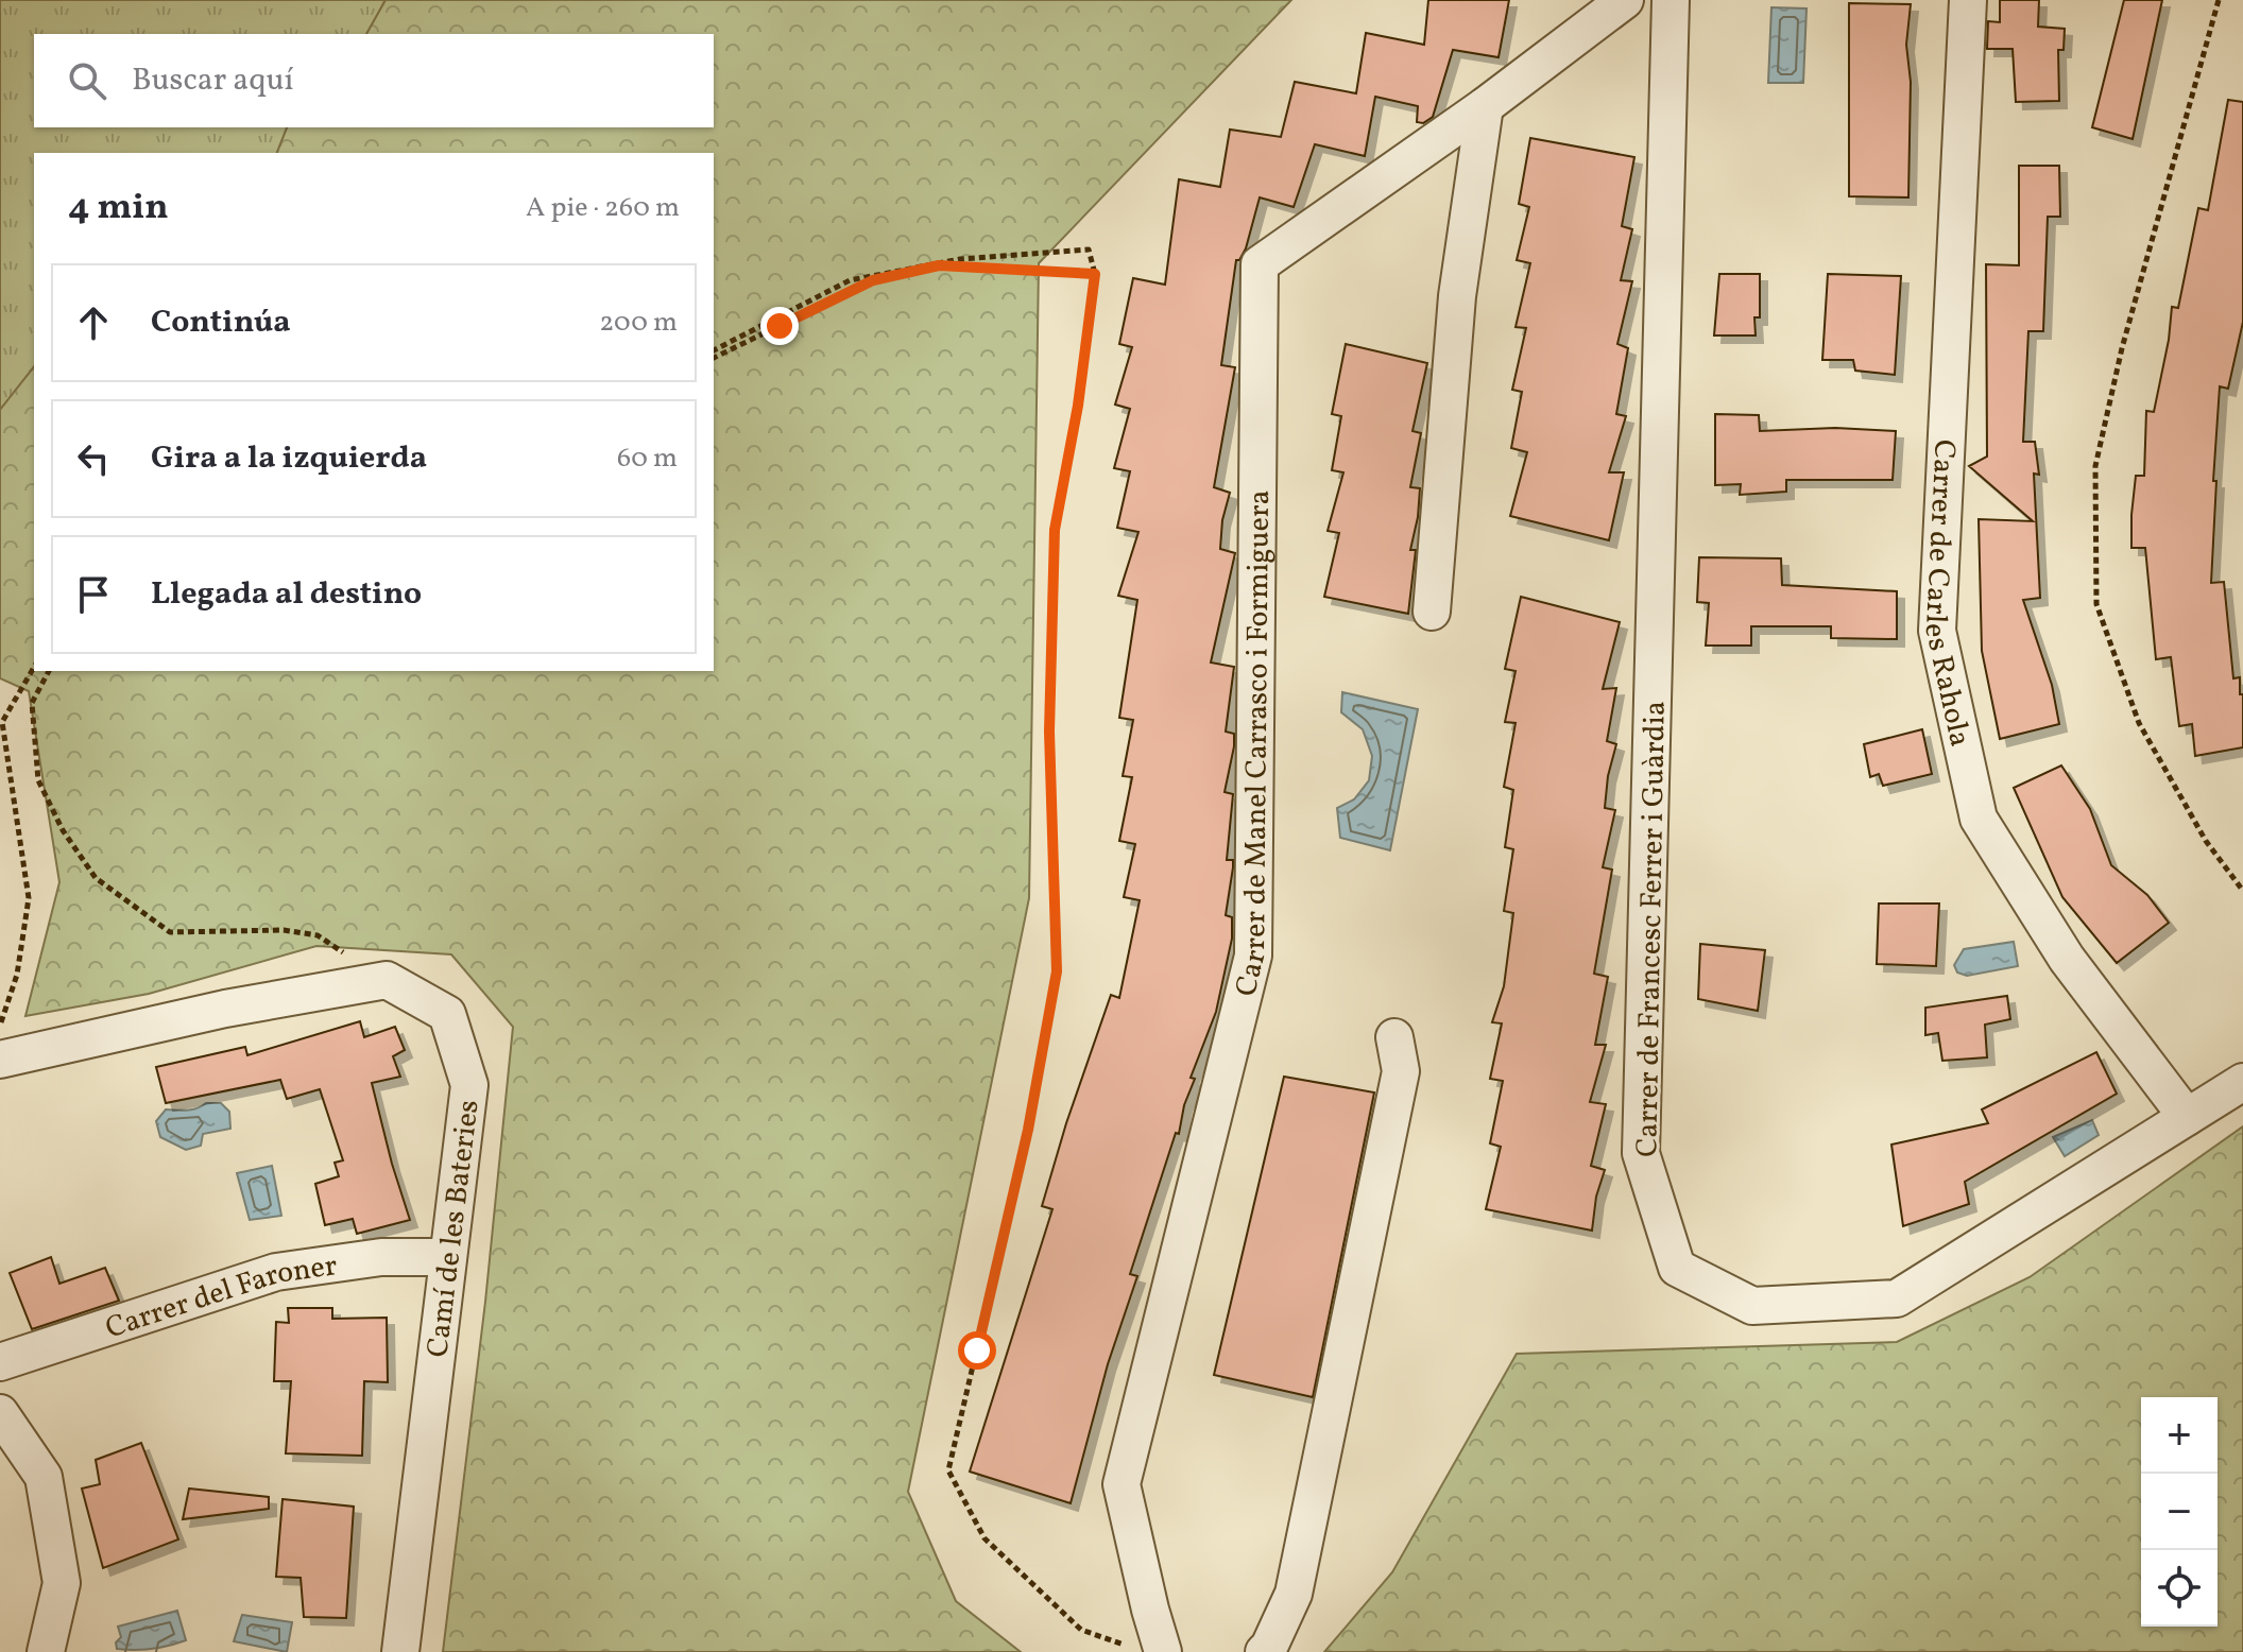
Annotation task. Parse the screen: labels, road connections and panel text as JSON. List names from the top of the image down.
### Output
{
  "streets": {
    "street": [
      "Carrer de Carles Rahola",
      "Carrer de Manel Carrasco i Formiguera",
      "Carrer de Francesc Ferrer i Guàrdia",
      "Camí de les Bateries",
      "Carrer del Faroner"
    ]
  },
  "crossings": [
    ["Carrer de Carles Rahola", "Carrer de Francesc Ferrer i Guàrdia"],
    ["Camí de les Bateries", "Carrer del Faroner"]
  ],
  "page": {
    "search": "Buscar aquí",
    "heading": ["4 min", "A pie · 260 m"],
    "list": [
      ["Continúa", "200 m"],
      ["Gira a la izquierda", "60 m"],
      "Llegada al destino"
    ],
    "map_buttons": ["+", "−"]
  }
}
